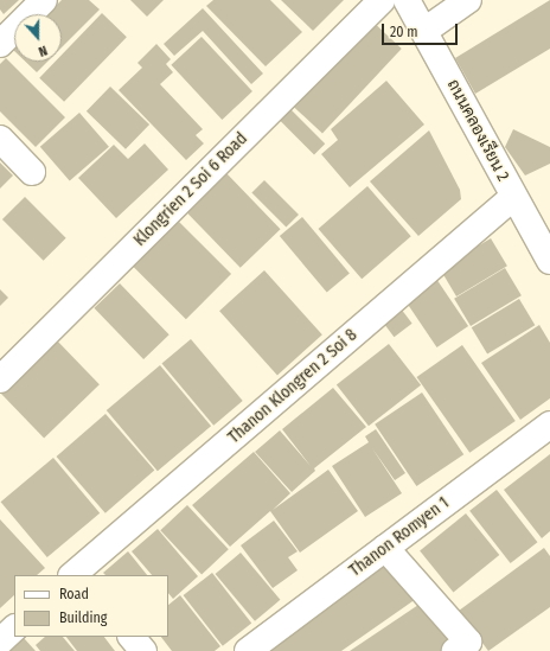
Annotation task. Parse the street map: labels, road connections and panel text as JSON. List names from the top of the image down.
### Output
{
  "streets": {
    "street": [
      "ถนนคลองเรียน 2",
      "Klongrien 2 Soi 6 Road",
      "Thanon Klongren 2 Soi 8",
      "Thanon Romyen 1"
    ]
  },
  "crossings": [
    ["ถนนคลองเรียน 2", "Thanon Klongren 2 Soi 8"]
  ],
  "legend": ["Road", "Building"],
  "scale_bar": "20 m",
  "north": "bottom"
}
